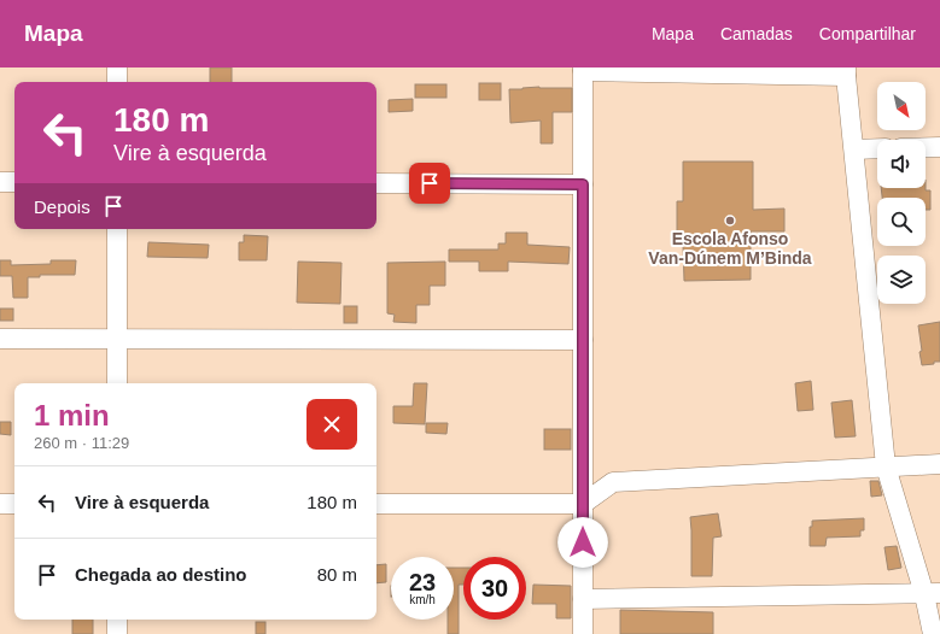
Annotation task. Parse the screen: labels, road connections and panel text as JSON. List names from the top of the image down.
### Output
{
  "places": ["Escola Afonso Van-Dúnem M’Binda"],
  "north": "bottom right",
  "page": {
    "header": "Mapa",
    "nav": ["Mapa", "Camadas", "Compartilhar"],
    "turn": ["180 m", "Vire à esquerda"],
    "then": "Depois",
    "heading": ["1 min", "260 m · 11:29"],
    "list": [
      {
        "name": "Vire à esquerda",
        "value": "180 m"
      },
      {
        "name": "Chegada ao destino",
        "value": "80 m"
      }
    ],
    "speed": "23 km/h",
    "limit": "30"
  }
}
